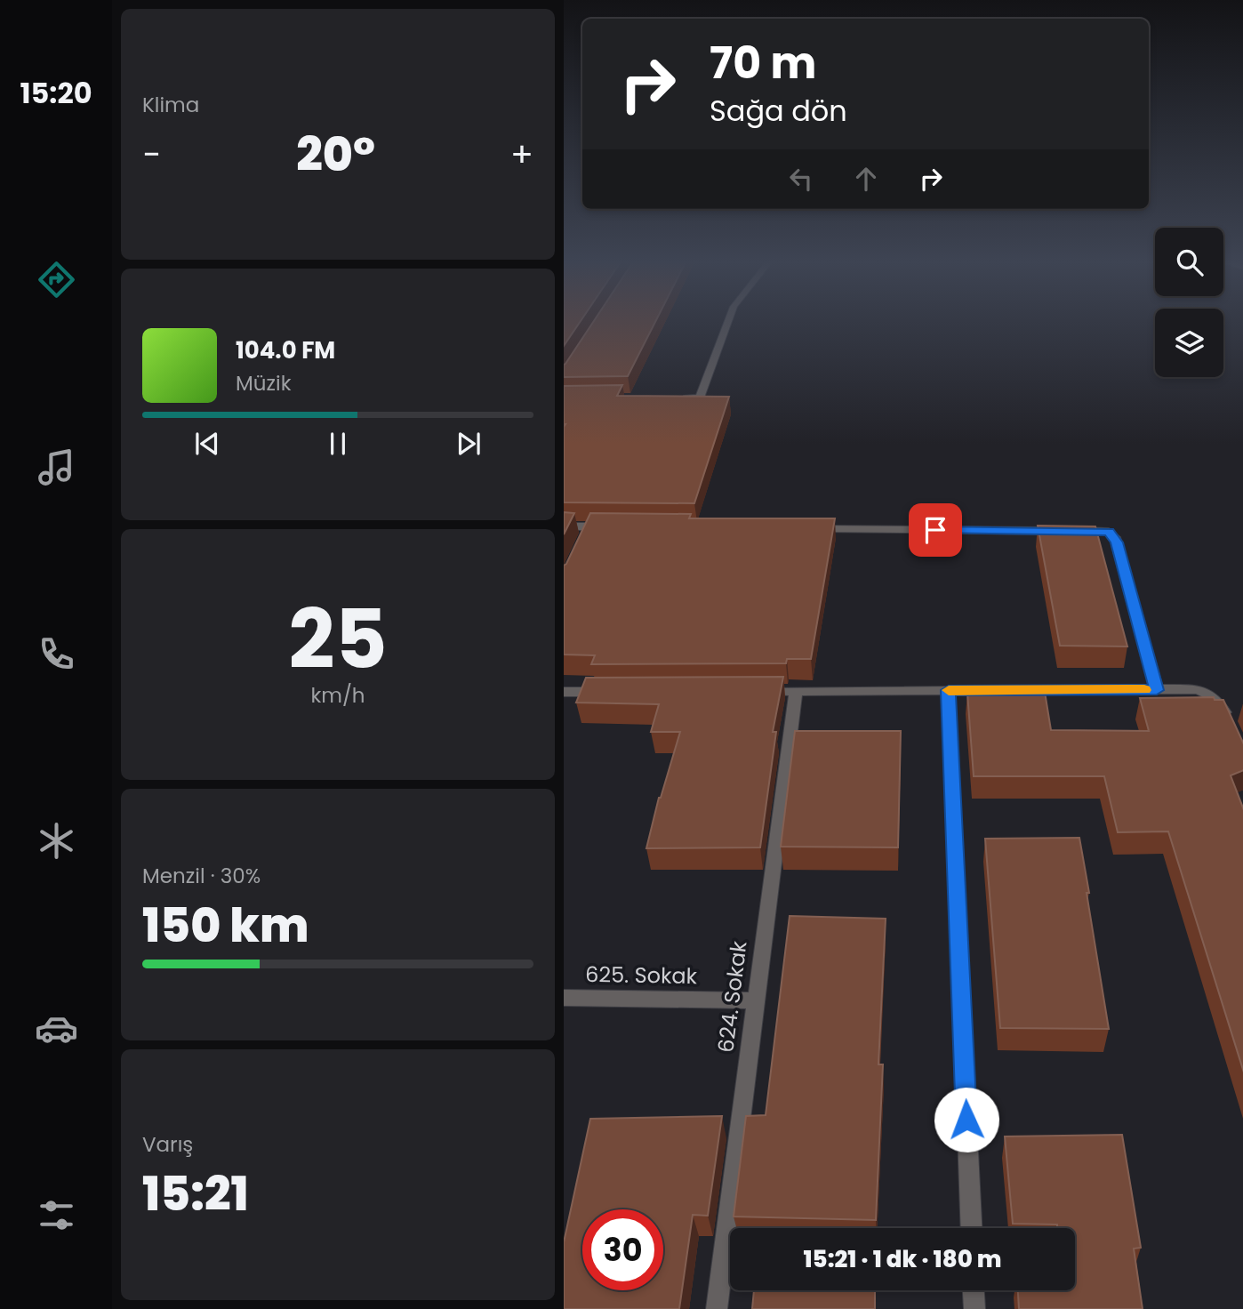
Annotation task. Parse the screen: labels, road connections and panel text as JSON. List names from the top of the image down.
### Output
{
  "streets": {
    "street": ["625. Sokak", "624. Sokak"]
  },
  "crossings": [
    ["625. Sokak", "624. Sokak"]
  ],
  "page": {
    "tabs": "15:20",
    "tile": [
      "Klima",
      ["25", "km/h"],
      ["Menzil · 30%", "150 km"],
      ["Varış", "15:21"]
    ],
    "turn": ["70 m", "Sağa dön"],
    "heat": ["−", "20°", "+"],
    "song": ["104.0 FM", "Müzik"],
    "limit": "30",
    "trip": "15:21 · 1 dk · 180 m"
  }
}
